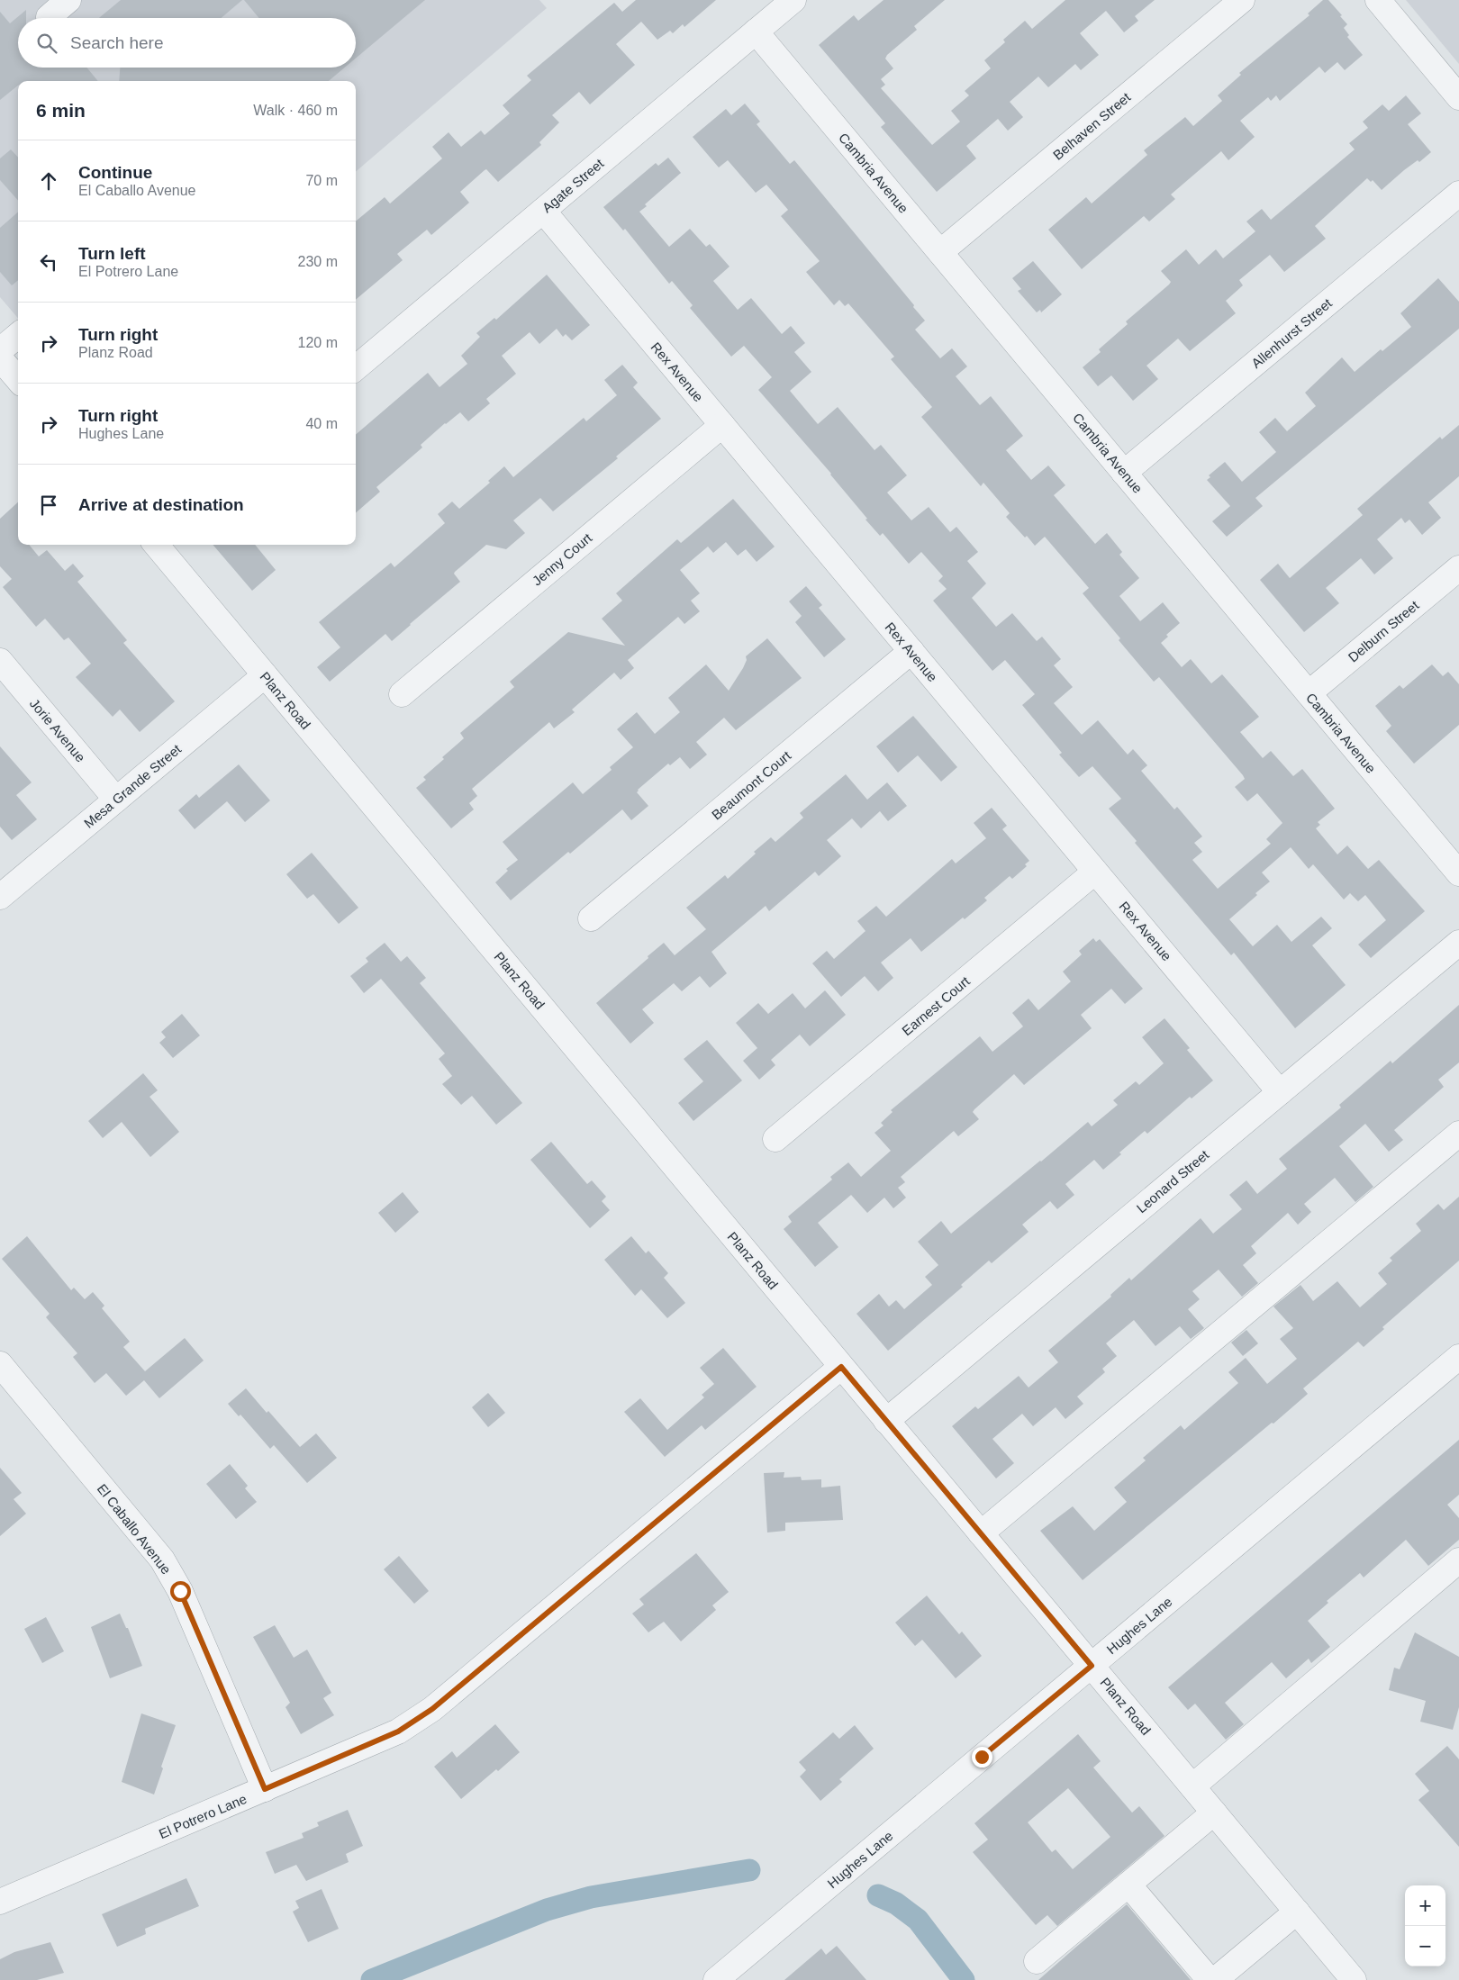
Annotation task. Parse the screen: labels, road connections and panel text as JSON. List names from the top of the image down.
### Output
{
  "streets": {
    "street": [
      "Belhaven Street",
      "Cambria Avenue",
      "Agate Street",
      "Allenhurst Street",
      "Rex Avenue",
      "Jenny Court",
      "Delburn Street",
      "Planz Road",
      "Jorie Avenue",
      "Beaumont Court",
      "Mesa Grande Street",
      "Earnest Court",
      "Leonard Street",
      "El Caballo Avenue",
      "Hughes Lane",
      "El Potrero Lane"
    ]
  },
  "crossings": [
    ["Belhaven Street", "Cambria Avenue"],
    ["Cambria Avenue", "Agate Street"],
    ["Cambria Avenue", "Allenhurst Street"],
    ["Cambria Avenue", "Delburn Street"],
    ["Agate Street", "Rex Avenue"],
    ["Rex Avenue", "Jenny Court"],
    ["Rex Avenue", "Beaumont Court"],
    ["Rex Avenue", "Earnest Court"],
    ["Rex Avenue", "Leonard Street"],
    ["Planz Road", "Mesa Grande Street"],
    ["Planz Road", "Leonard Street"],
    ["Planz Road", "Hughes Lane"],
    ["Planz Road", "El Potrero Lane"],
    ["Jorie Avenue", "Mesa Grande Street"],
    ["El Caballo Avenue", "El Potrero Lane"]
  ],
  "page": {
    "search": "Search here",
    "heading": ["6 min", "Walk · 460 m"],
    "list": [
      ["Continue", "El Caballo Avenue", "70 m"],
      ["Turn left", "El Potrero Lane", "230 m"],
      ["Turn right", "Planz Road", "120 m"],
      ["Turn right", "Hughes Lane", "40 m"],
      "Arrive at destination"
    ],
    "map_buttons": ["+", "−"]
  }
}
